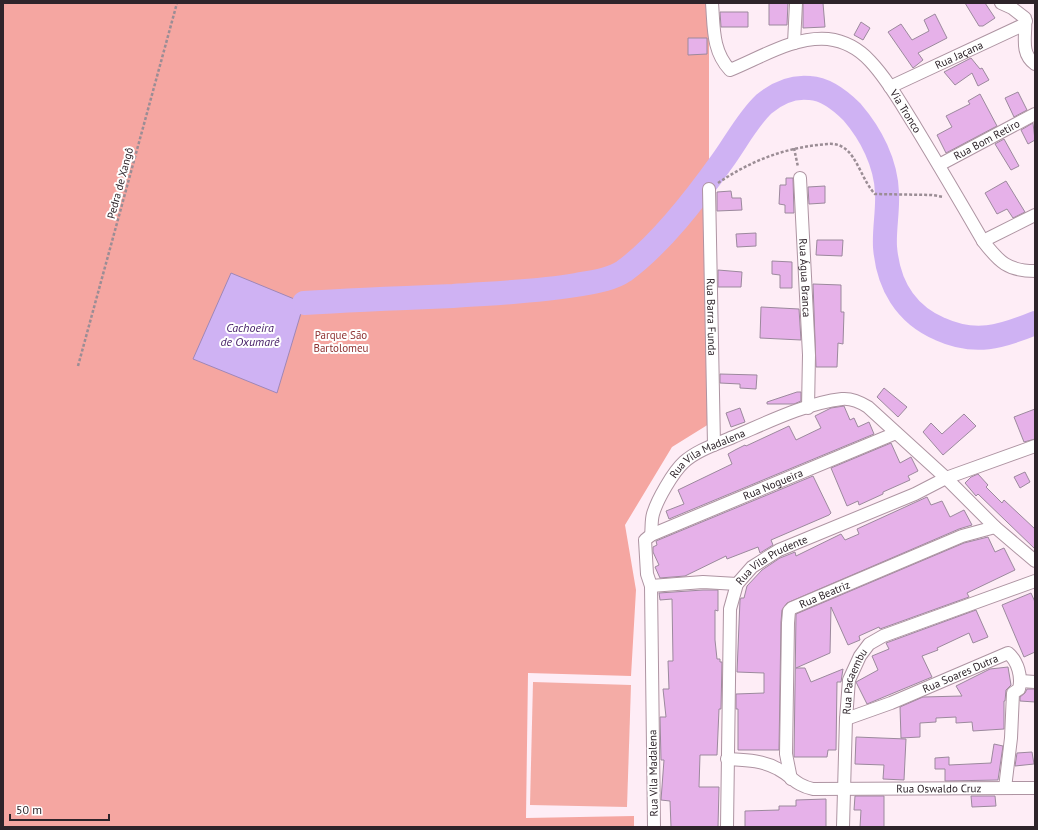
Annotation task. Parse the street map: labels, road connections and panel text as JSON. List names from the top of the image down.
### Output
{
  "streets": {
    "street": [
      "Rua Jaçana",
      "Via Tronco",
      "Rua Bom Retiro",
      "Rua Água Branca",
      "Rua Barra Funda",
      "Rua Vila Madalena",
      "Rua Nogueira",
      "Rua Vila Prudente",
      "Rua Beatriz",
      "Rua Soares Dutra",
      "Rua Pacaembu",
      "Rua Oswaldo Cruz"
    ],
    "path": ["Pedra de Xangô"]
  },
  "crossings": [
    ["Rua Jaçana", "Via Tronco"],
    ["Via Tronco", "Rua Bom Retiro"],
    ["Rua Água Branca", "Rua Vila Madalena"],
    ["Rua Barra Funda", "Rua Vila Madalena"],
    ["Rua Vila Madalena", "Rua Nogueira"],
    ["Rua Vila Madalena", "Rua Vila Prudente"],
    ["Rua Vila Madalena", "Rua Beatriz"],
    ["Rua Soares Dutra", "Rua Pacaembu"],
    ["Rua Pacaembu", "Rua Oswaldo Cruz"]
  ],
  "water": ["Cachoeira de Oxumarê"],
  "parks": ["Parque São Bartolomeu"],
  "scale_bar": "50 m"
}
